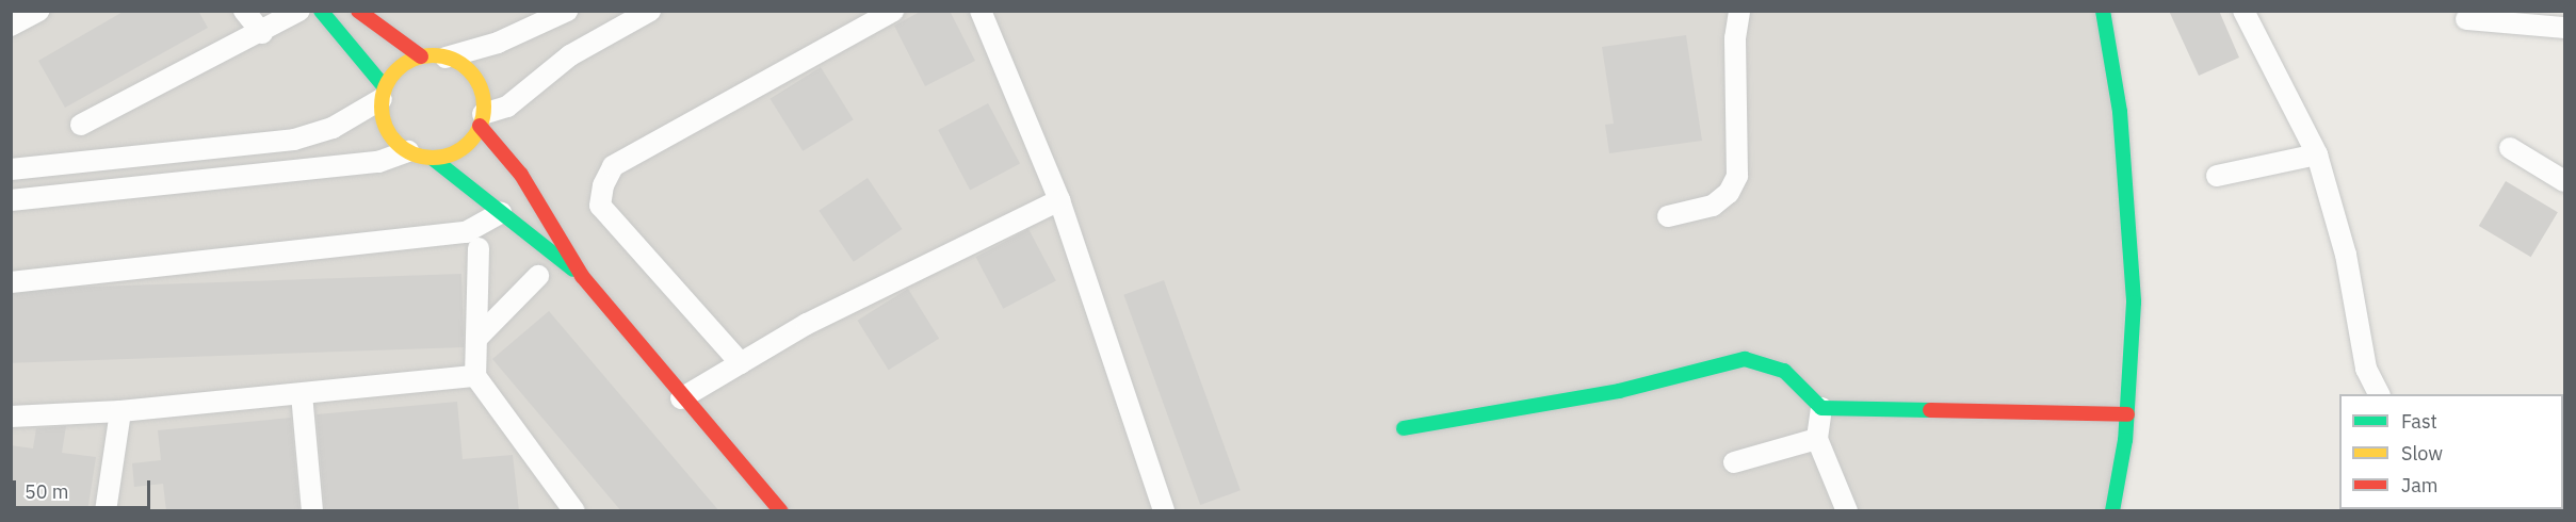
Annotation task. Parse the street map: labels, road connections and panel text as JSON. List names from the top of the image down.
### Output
{
  "legend": ["Fast", "Slow", "Jam"],
  "scale_bar": "50 m"
}
